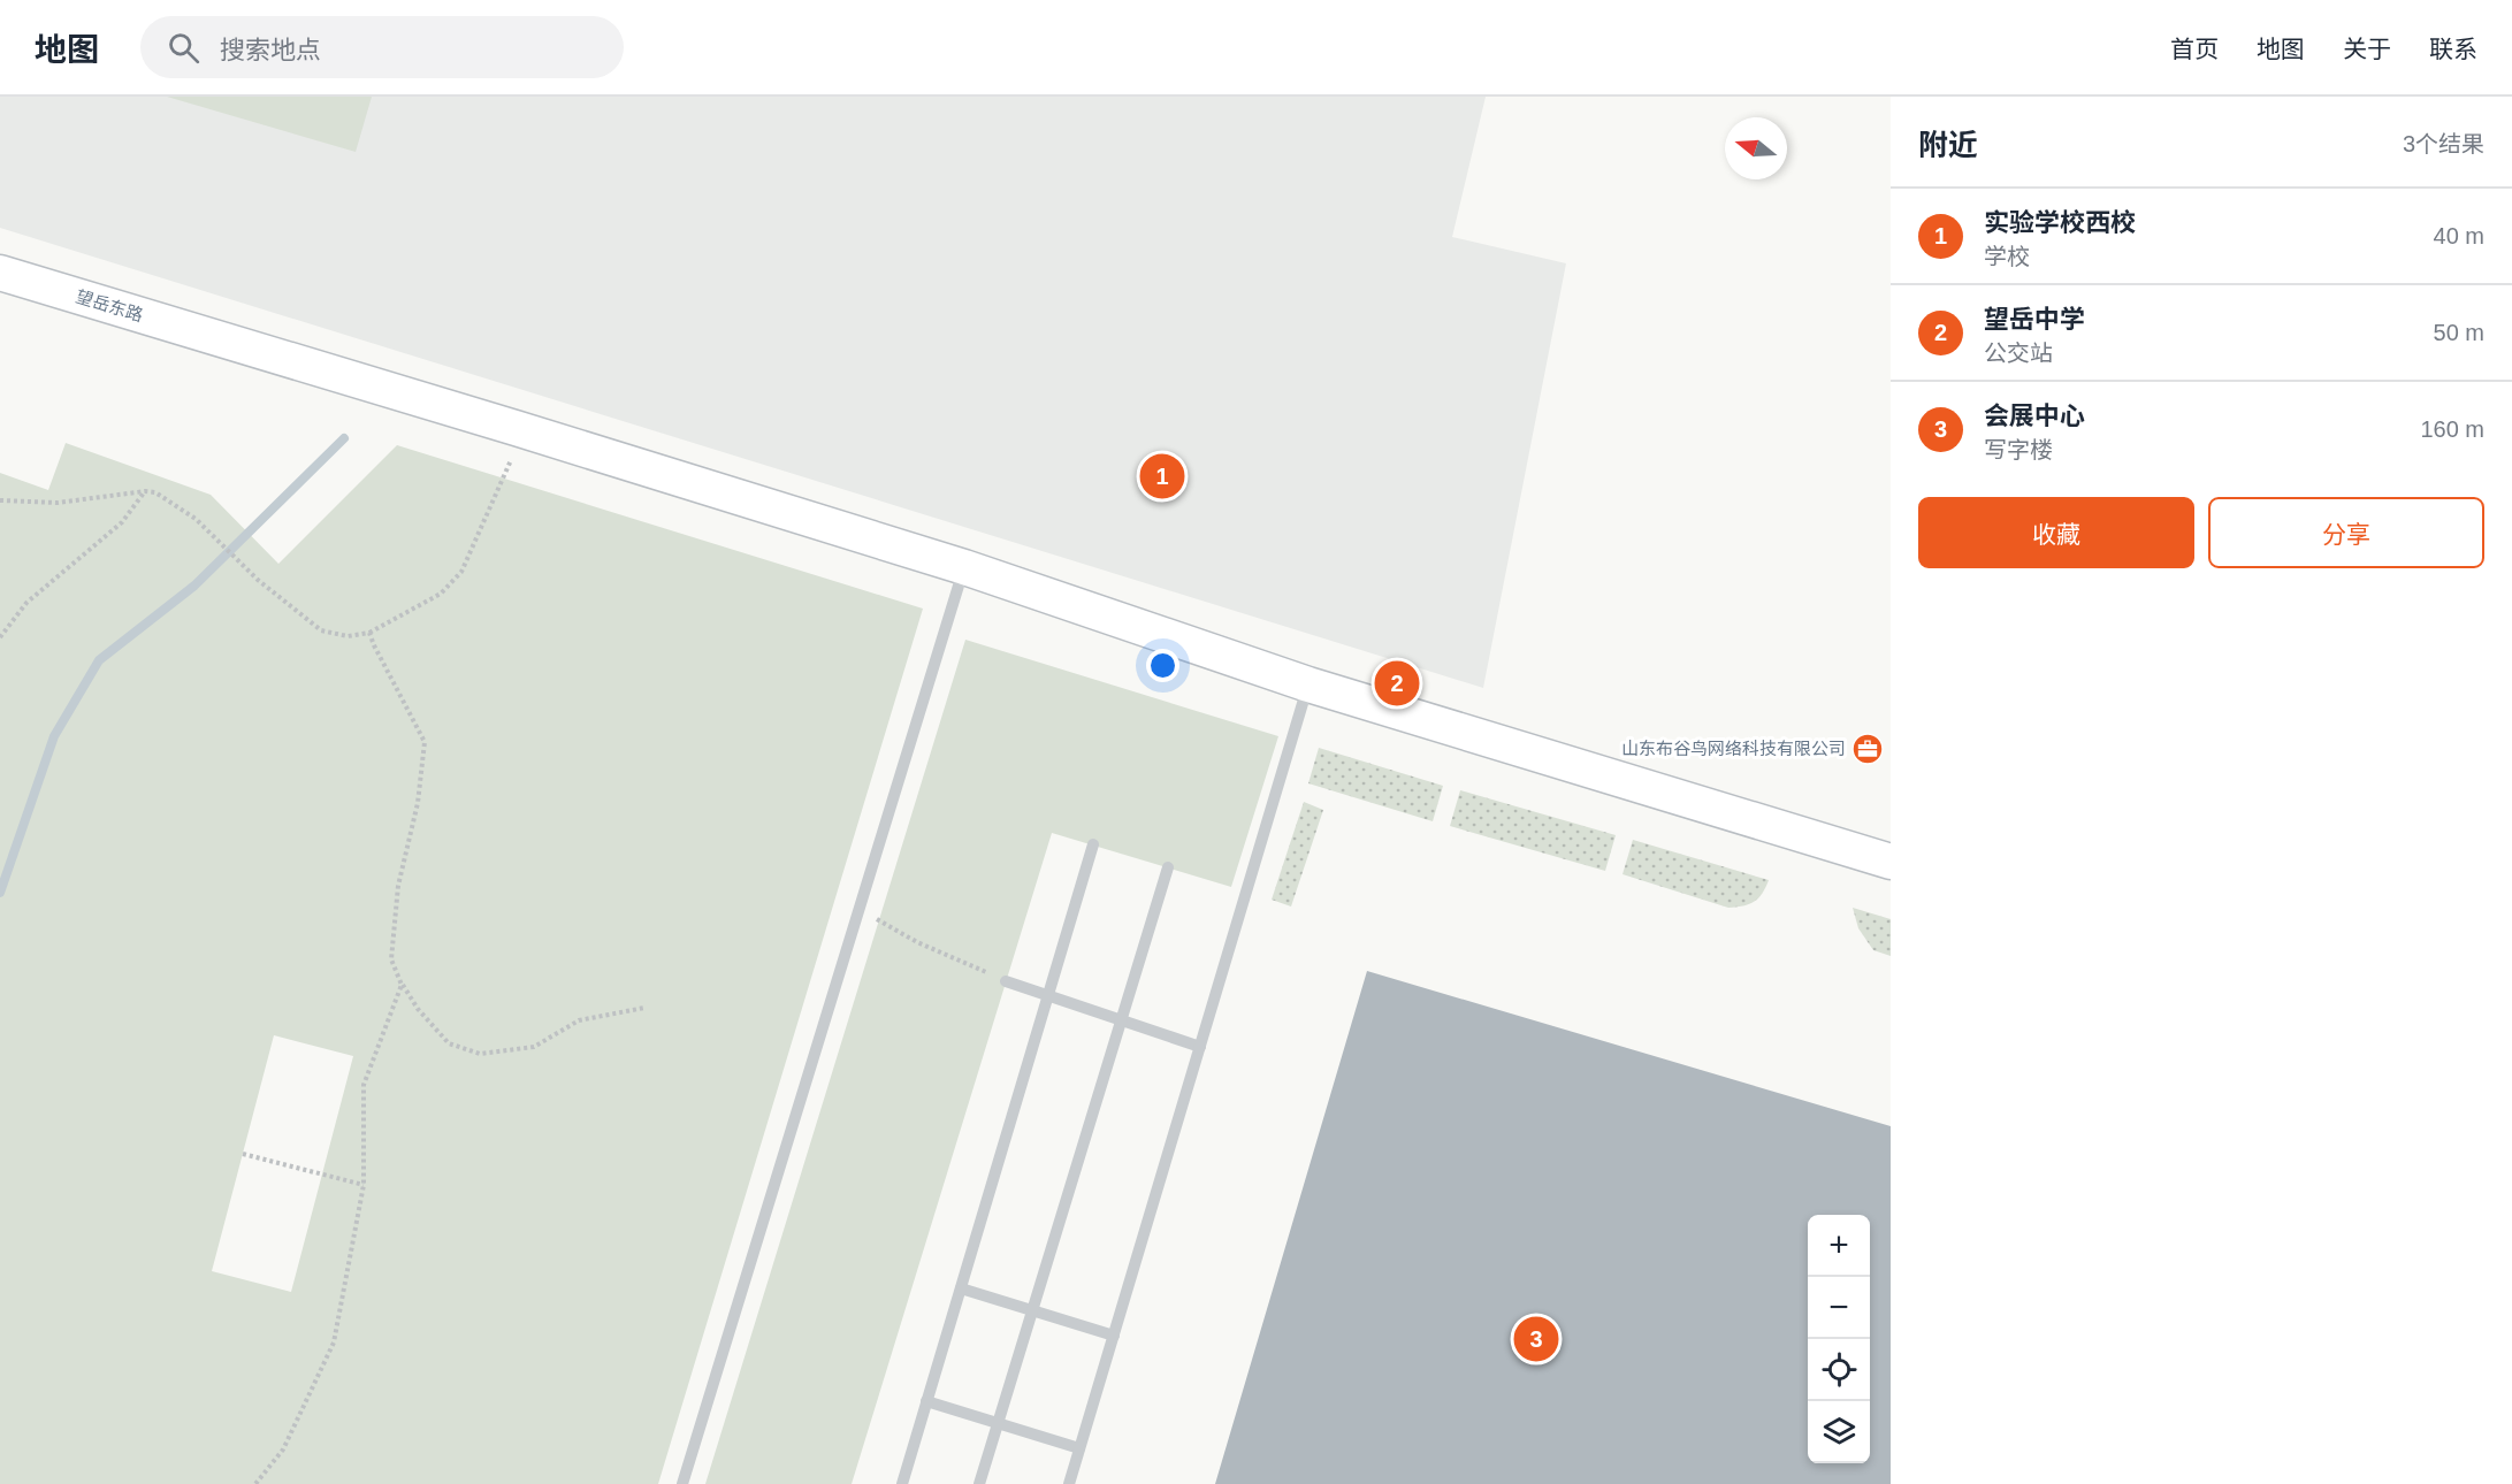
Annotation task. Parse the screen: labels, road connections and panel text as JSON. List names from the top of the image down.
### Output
{
  "streets": {
    "main road": ["望岳东路"]
  },
  "places": {
    "office": ["山东布谷鸟网络科技有限公司"]
  },
  "north": "left",
  "page": {
    "header": "地图",
    "search": "搜索地点",
    "nav": [
      "首页",
      "地图",
      "关于",
      "联系"
    ],
    "heading": ["附近", "3个结果"],
    "list": [
      {
        "mark": "1",
        "name": "实验学校西校",
        "note": "学校",
        "value": "40 m"
      },
      {
        "mark": "2",
        "name": "望岳中学",
        "note": "公交站",
        "value": "50 m"
      },
      {
        "mark": "3",
        "name": "会展中心",
        "note": "写字楼",
        "value": "160 m"
      }
    ],
    "pins": ["1", "2", "3"],
    "buttons": ["收藏", "分享"],
    "map_buttons": ["+", "−"]
  }
}
